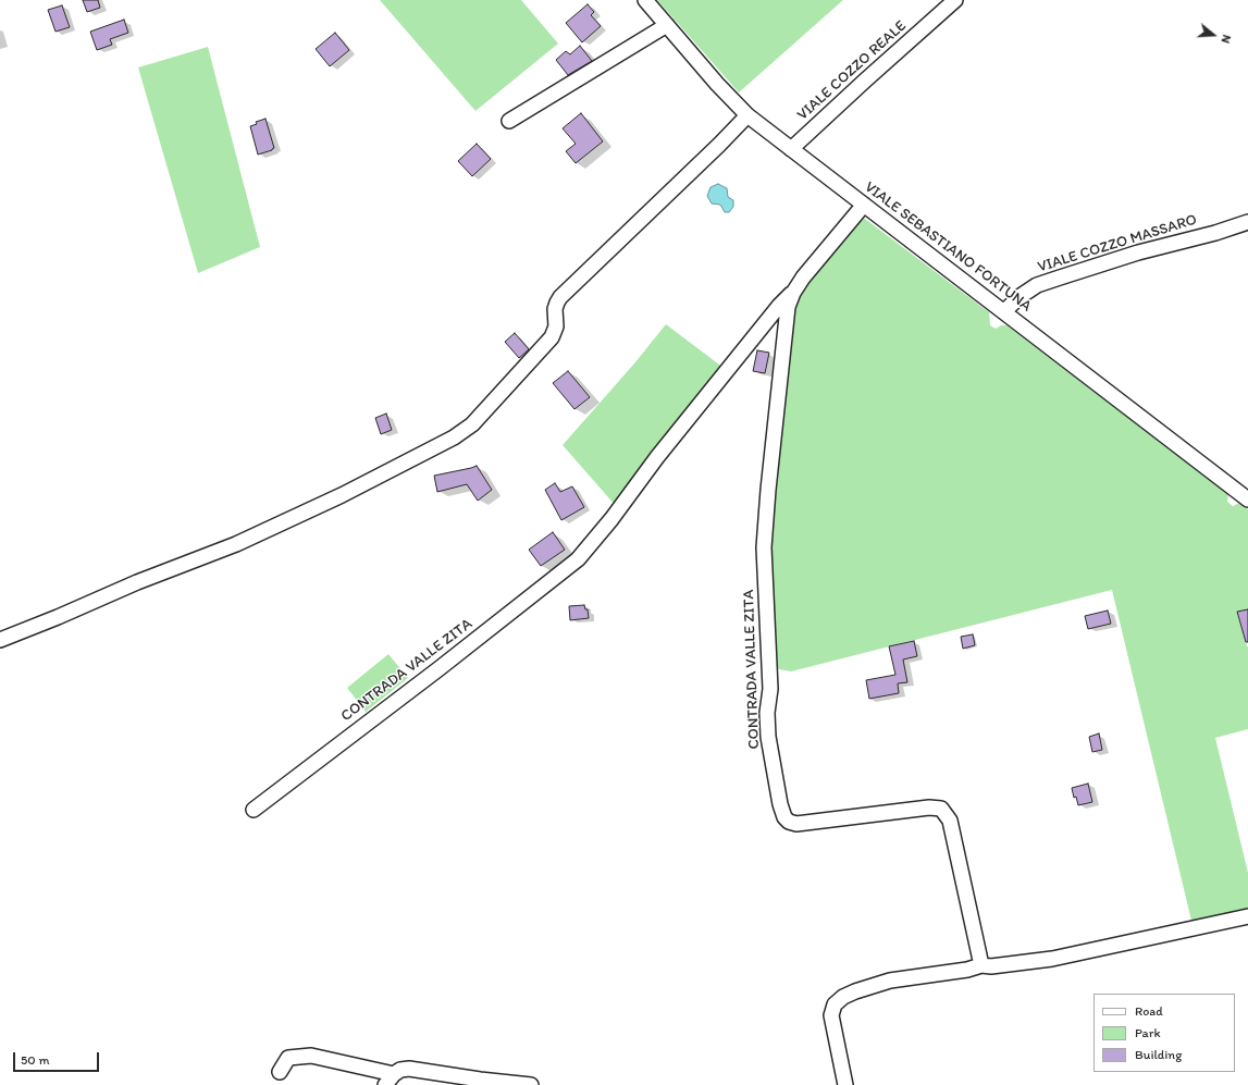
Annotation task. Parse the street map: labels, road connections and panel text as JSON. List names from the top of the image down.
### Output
{
  "streets": {
    "street": [
      "VIALE COZZO REALE",
      "VIALE COZZO MASSARO",
      "VIALE SEBASTIANO FORTUNA",
      "CONTRADA VALLE ZITA"
    ]
  },
  "crossings": [
    ["VIALE COZZO REALE", "VIALE SEBASTIANO FORTUNA"],
    ["VIALE COZZO MASSARO", "VIALE SEBASTIANO FORTUNA"],
    ["VIALE SEBASTIANO FORTUNA", "CONTRADA VALLE ZITA"]
  ],
  "legend": ["Road", "Park", "Building"],
  "scale_bar": "50 m",
  "north": "right"
}
